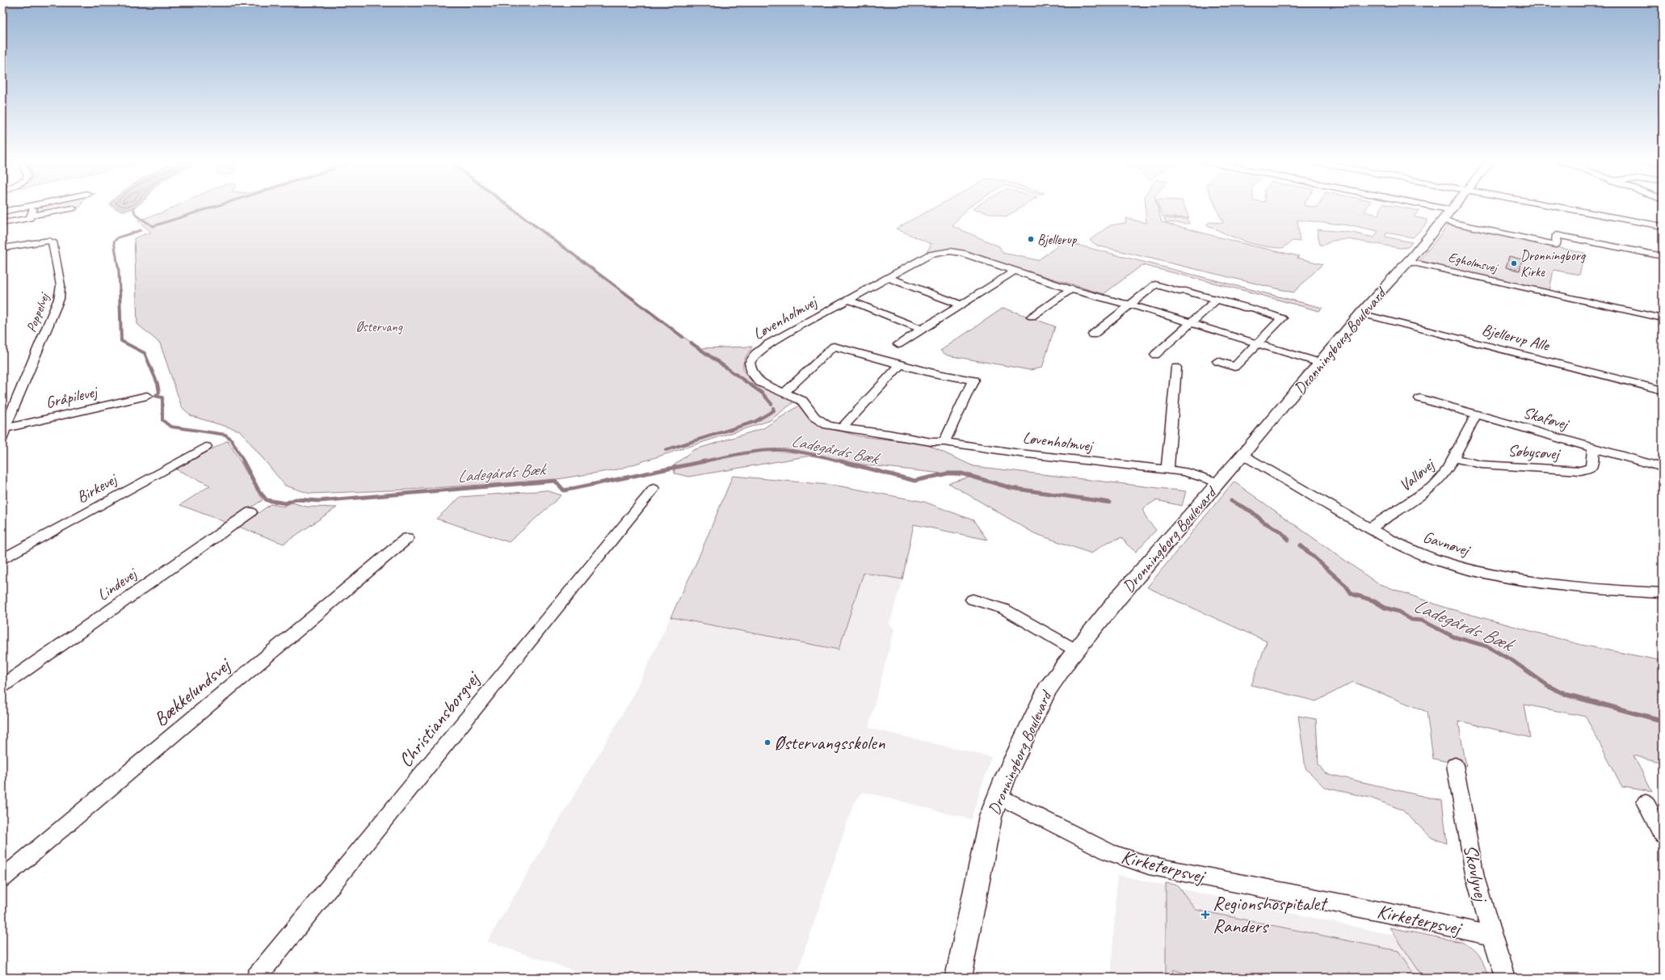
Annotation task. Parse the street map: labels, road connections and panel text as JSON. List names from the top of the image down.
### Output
{
  "streets": {
    "street": [
      "Egholmsvej",
      "Poppelvej",
      "Løvenholmvej",
      "Bjellerup Alle",
      "Dronningborg Boulevard",
      "Gråpilevej",
      "Skaføvej",
      "Søbysøvej",
      "Valløvej",
      "Birkevej",
      "Gavnøvej",
      "Lindevej",
      "Bækkelundsvej",
      "Christiansborgvej",
      "Kirketerpsvej",
      "Skovlyvej"
    ]
  },
  "crossings": [
    ["Egholmsvej", "Dronningborg Boulevard"],
    ["Poppelvej", "Gråpilevej"],
    ["Løvenholmvej", "Dronningborg Boulevard"],
    ["Bjellerup Alle", "Dronningborg Boulevard"],
    ["Dronningborg Boulevard", "Gavnøvej"],
    ["Dronningborg Boulevard", "Kirketerpsvej"],
    ["Skaføvej", "Søbysøvej"],
    ["Skaføvej", "Valløvej"],
    ["Søbysøvej", "Valløvej"],
    ["Valløvej", "Gavnøvej"],
    ["Kirketerpsvej", "Skovlyvej"]
  ],
  "water": ["Ladegårds Bæk"],
  "parks": ["Østervang"],
  "places": {
    "other": ["Bjellerup", "Dronningborg Kirke", "Østervangsskolen"],
    "health": ["Regionshospitalet Randers"]
  }
}
